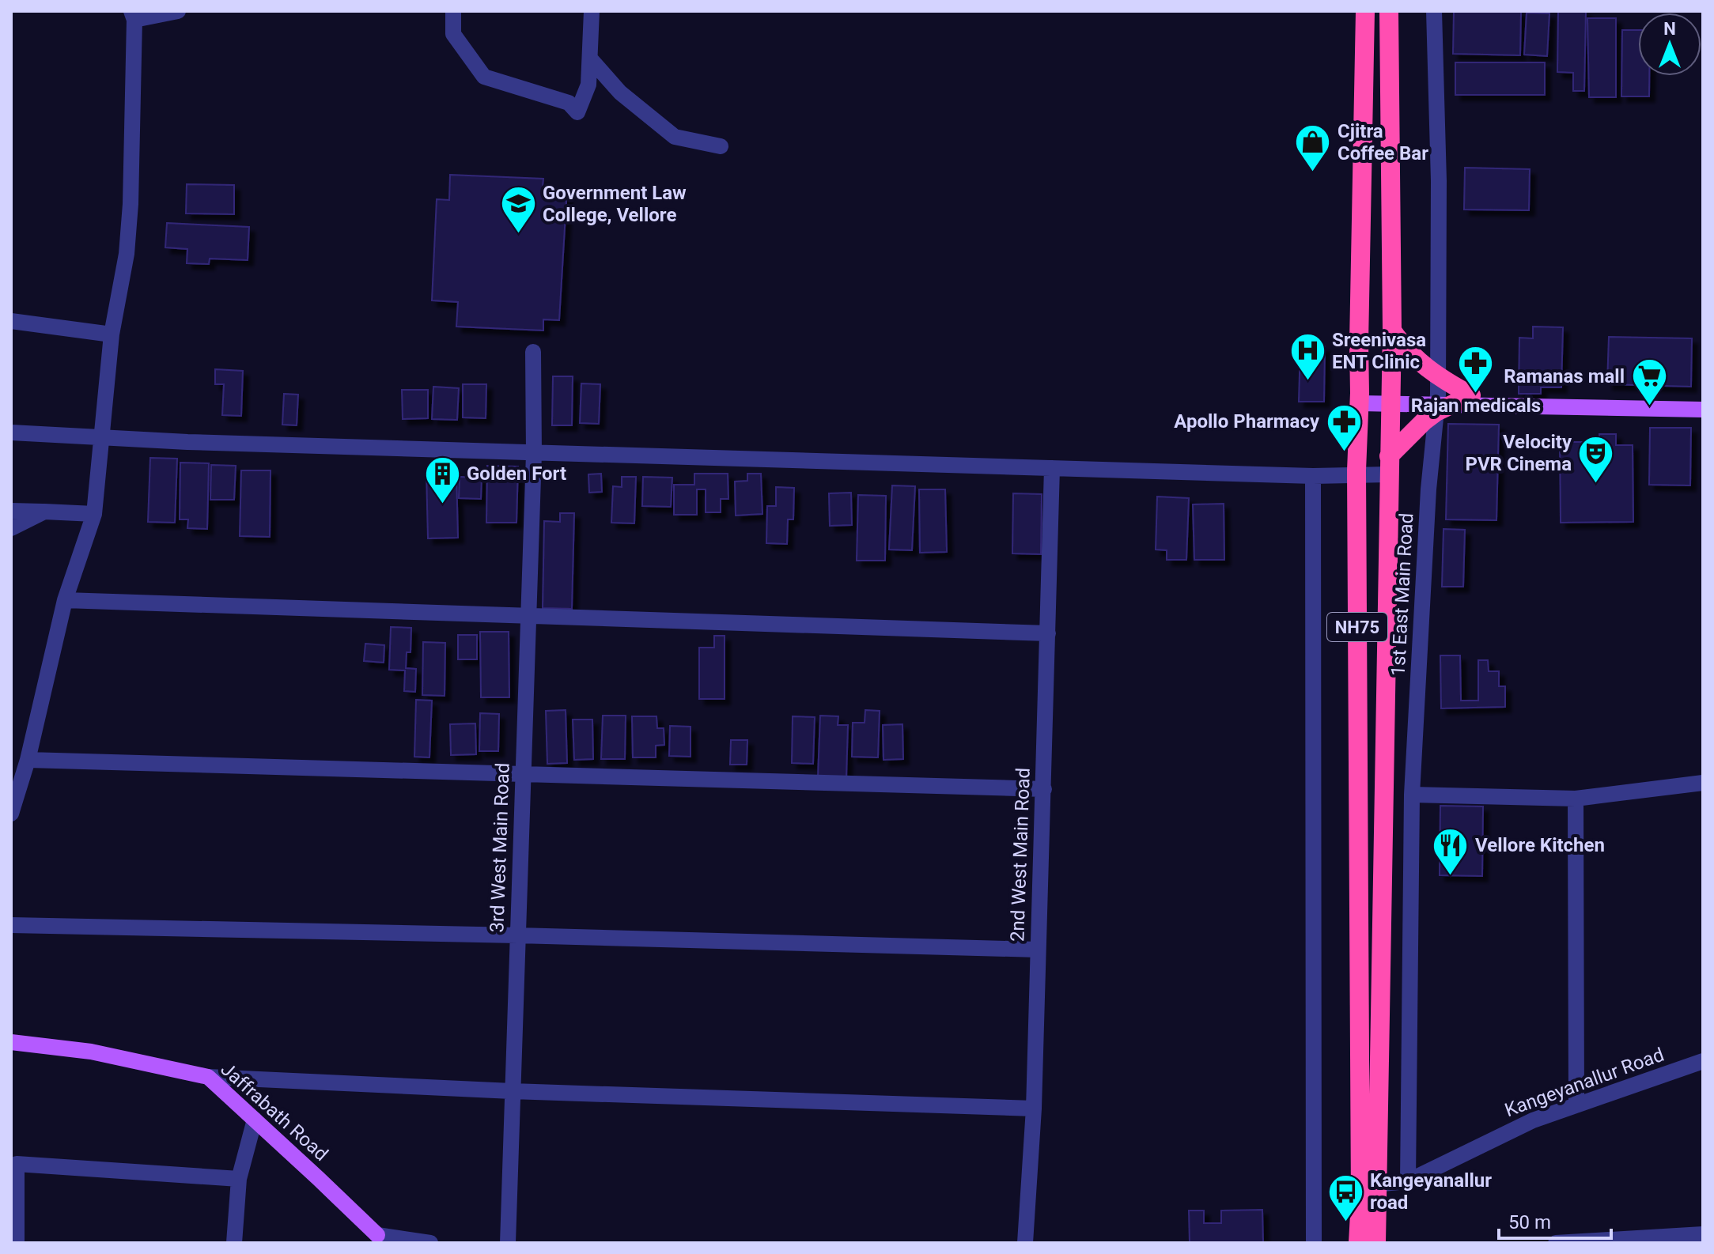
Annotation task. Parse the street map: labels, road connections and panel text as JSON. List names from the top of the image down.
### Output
{
  "streets": {
    "highway": ["NH75"],
    "main road": ["Jaffrabath Road"],
    "street": [
      "1st East Main Road",
      "3rd West Main Road",
      "2nd West Main Road",
      "Kangeyanallur Road"
    ]
  },
  "crossings": [
    ["1st East Main Road", "Kangeyanallur Road"],
    ["NH75", "Kangeyanallur Road"]
  ],
  "places": {
    "shop": ["Cjitra Coffee Bar"],
    "school or university": ["Government Law College, Vellore"],
    "hospital": ["Sreenivasa ENT Clinic"],
    "pharmacy": ["Rajan medicals", "Apollo Pharmacy"],
    "supermarket": ["Ramanas mall"],
    "theatre": ["Velocity PVR Cinema"],
    "building": ["Golden Fort"],
    "restaurant": ["Vellore Kitchen"],
    "bus stop": ["Kangeyanallur road"]
  },
  "scale_bar": "50 m",
  "north": "top"
}
